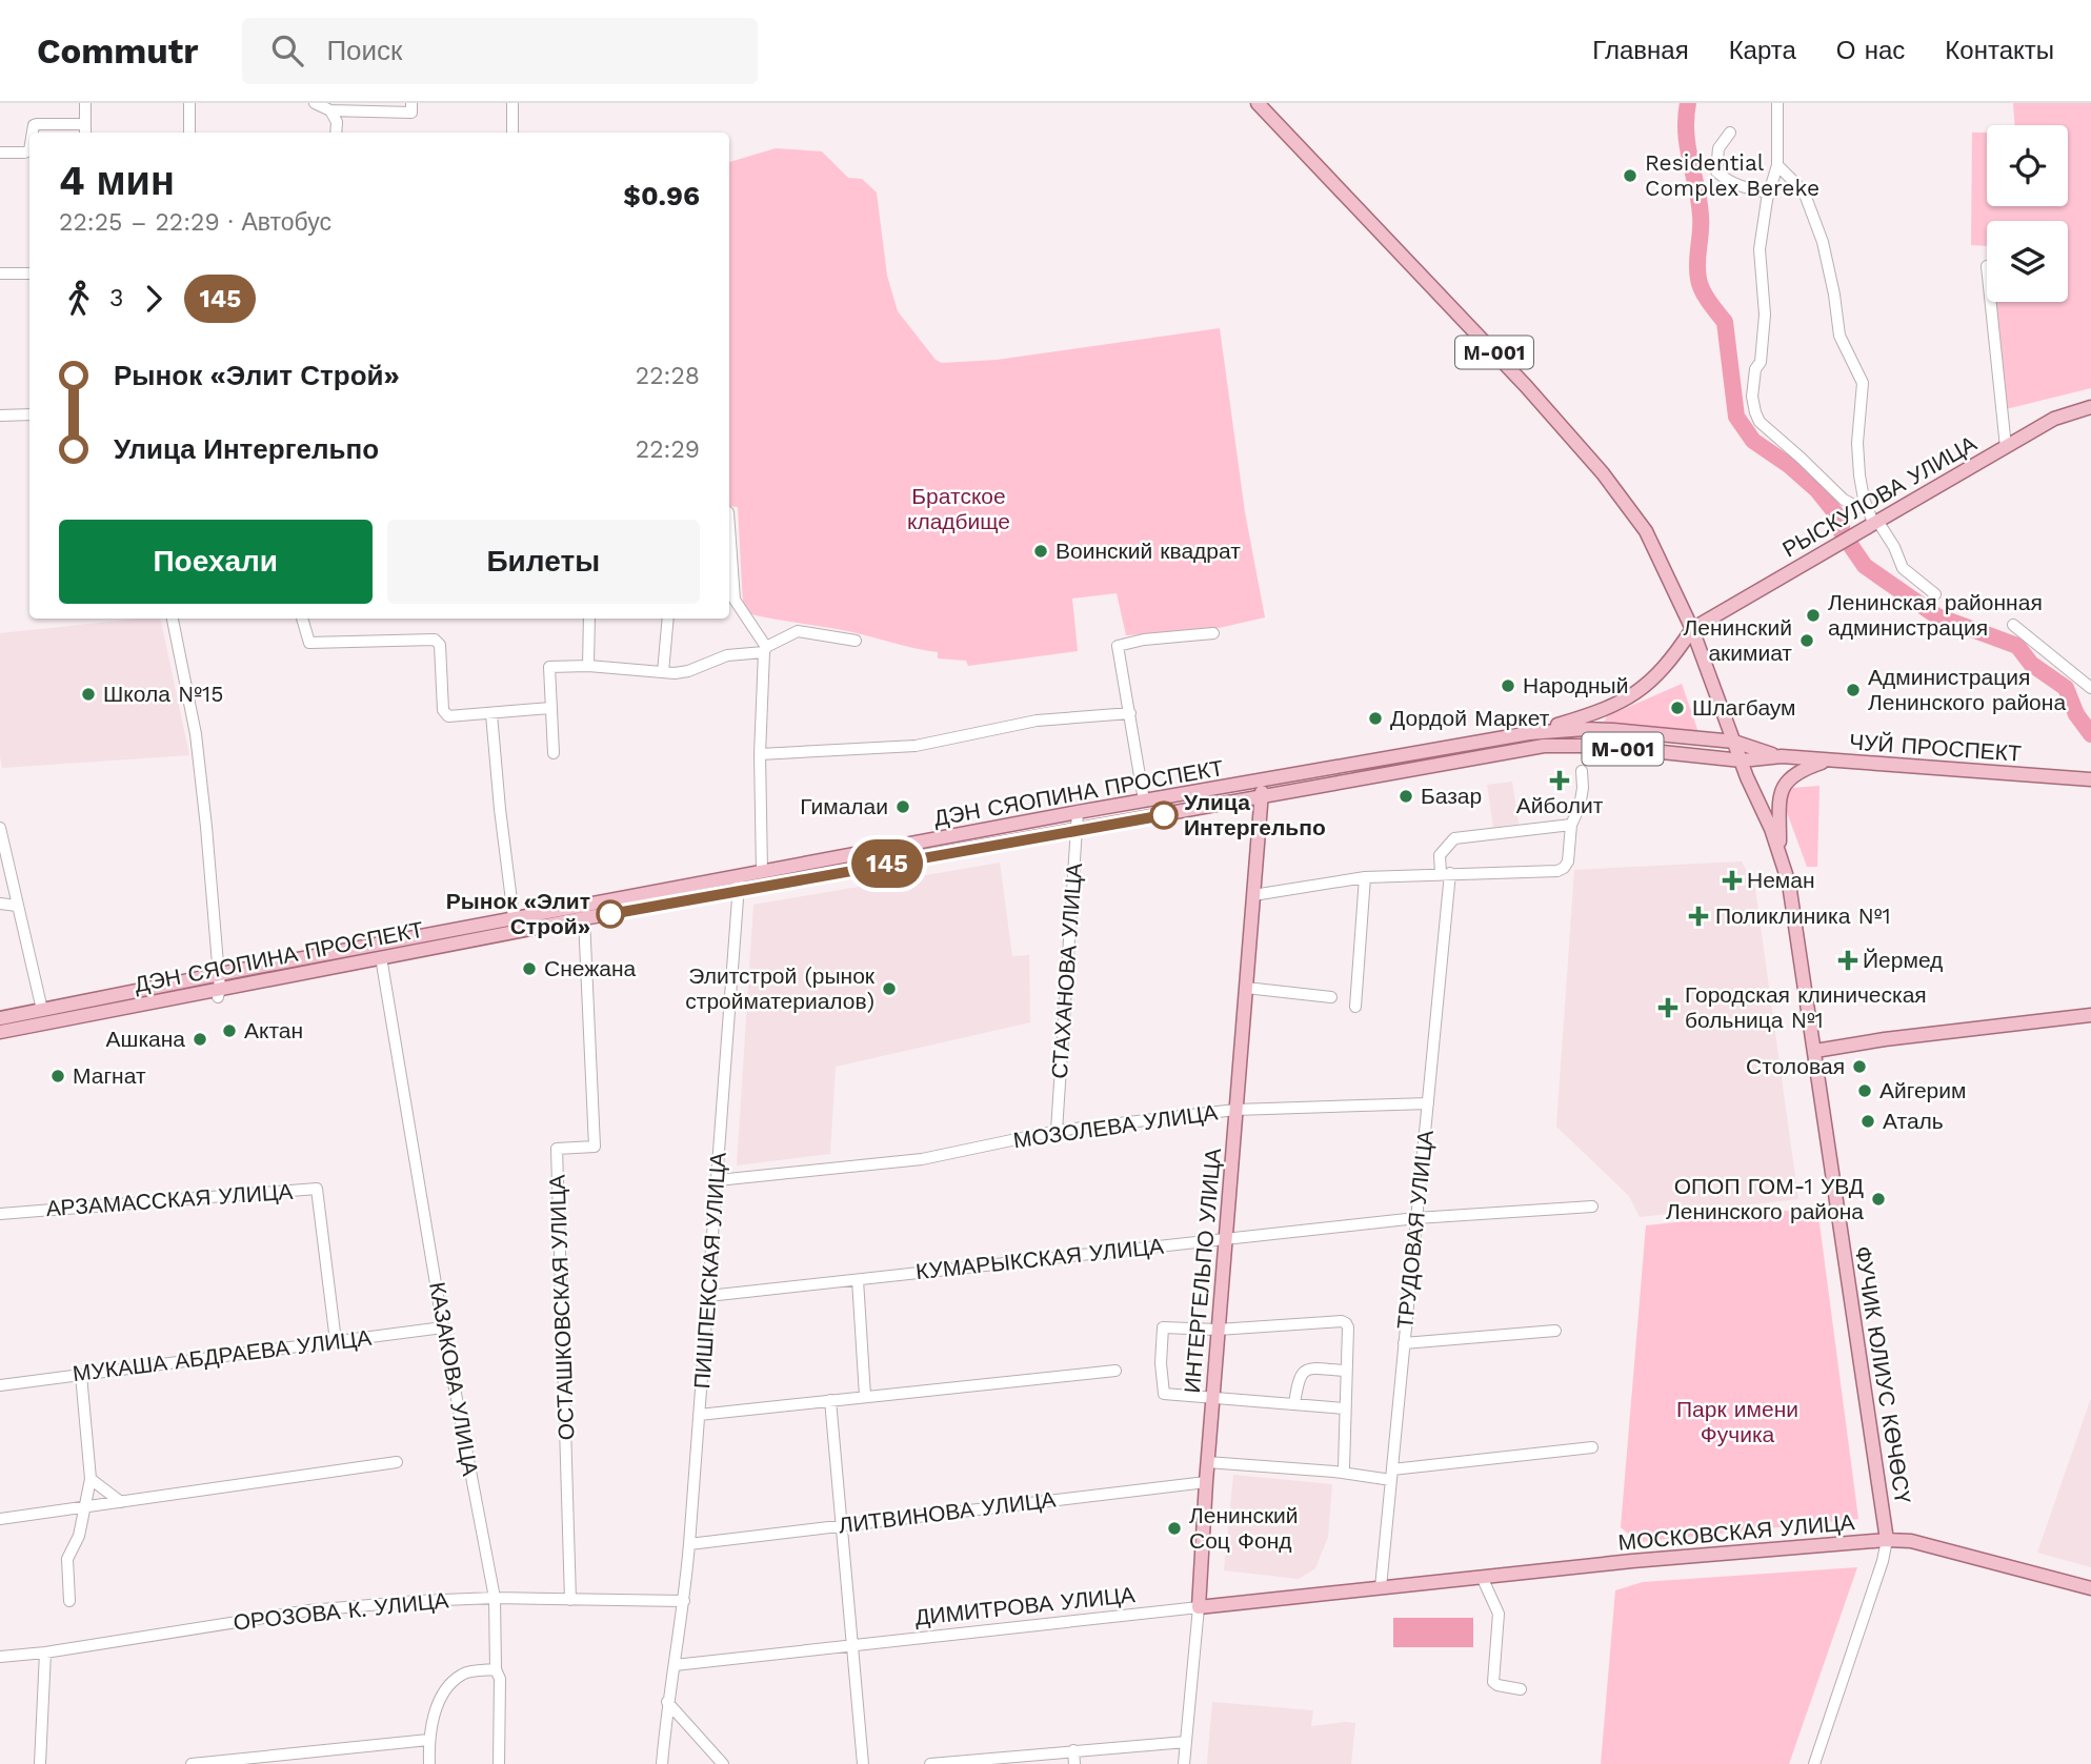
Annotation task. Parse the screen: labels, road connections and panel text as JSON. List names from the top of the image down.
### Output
{
  "streets": {
    "main road": [
      "М-001",
      "РЫСКУЛОВА УЛИЦА",
      "ЧУЙ ПРОСПЕКТ",
      "M-001",
      "ДЭН СЯОПИНА ПРОСПЕКТ",
      "ИНТЕРГЕЛЬПО УЛИЦА",
      "ФУЧИК ЮЛИУС КӨЧӨСҮ",
      "МОСКОВСКАЯ УЛИЦА",
      "ДИМИТРОВА УЛИЦА"
    ],
    "street": [
      "СТАХАНОВА УЛИЦА",
      "МОЗОЛЕВА УЛИЦА",
      "АРЗАМАССКАЯ УЛИЦА",
      "ТРУДОВАЯ УЛИЦА",
      "КУМАРЫКСКАЯ УЛИЦА",
      "ПИШПЕКСКАЯ УЛИЦА",
      "ОСТАШКОВСКАЯ УЛИЦА",
      "МУКАША АБДРАЕВА УЛИЦА",
      "КАЗАКОВА УЛИЦА",
      "ЛИТВИНОВА УЛИЦА",
      "ОРОЗОВА К. УЛИЦА"
    ]
  },
  "crossings": [
    ["РЫСКУЛОВА УЛИЦА", "ФУЧИК ЮЛИУС КӨЧӨСҮ"],
    ["ЧУЙ ПРОСПЕКТ", "ДЭН СЯОПИНА ПРОСПЕКТ"],
    ["ЧУЙ ПРОСПЕКТ", "ФУЧИК ЮЛИУС КӨЧӨСҮ"],
    ["ДЭН СЯОПИНА ПРОСПЕКТ", "СТАХАНОВА УЛИЦА"],
    ["ДЭН СЯОПИНА ПРОСПЕКТ", "ПИШПЕКСКАЯ УЛИЦА"],
    ["ДЭН СЯОПИНА ПРОСПЕКТ", "ИНТЕРГЕЛЬПО УЛИЦА"],
    ["ДЭН СЯОПИНА ПРОСПЕКТ", "ОСТАШКОВСКАЯ УЛИЦА"],
    ["ДЭН СЯОПИНА ПРОСПЕКТ", "ФУЧИК ЮЛИУС КӨЧӨСҮ"],
    ["ДЭН СЯОПИНА ПРОСПЕКТ", "КАЗАКОВА УЛИЦА"],
    ["СТАХАНОВА УЛИЦА", "МОЗОЛЕВА УЛИЦА"],
    ["МОЗОЛЕВА УЛИЦА", "ТРУДОВАЯ УЛИЦА"],
    ["МОЗОЛЕВА УЛИЦА", "ПИШПЕКСКАЯ УЛИЦА"],
    ["МОЗОЛЕВА УЛИЦА", "ИНТЕРГЕЛЬПО УЛИЦА"],
    ["АРЗАМАССКАЯ УЛИЦА", "МУКАША АБДРАЕВА УЛИЦА"],
    ["ТРУДОВАЯ УЛИЦА", "КУМАРЫКСКАЯ УЛИЦА"],
    ["ТРУДОВАЯ УЛИЦА", "МОСКОВСКАЯ УЛИЦА"],
    ["ТРУДОВАЯ УЛИЦА", "ДИМИТРОВА УЛИЦА"],
    ["КУМАРЫКСКАЯ УЛИЦА", "ПИШПЕКСКАЯ УЛИЦА"],
    ["КУМАРЫКСКАЯ УЛИЦА", "ИНТЕРГЕЛЬПО УЛИЦА"],
    ["ПИШПЕКСКАЯ УЛИЦА", "ЛИТВИНОВА УЛИЦА"],
    ["ПИШПЕКСКАЯ УЛИЦА", "ДИМИТРОВА УЛИЦА"],
    ["ПИШПЕКСКАЯ УЛИЦА", "ОРОЗОВА К. УЛИЦА"],
    ["ИНТЕРГЕЛЬПО УЛИЦА", "ЛИТВИНОВА УЛИЦА"],
    ["ИНТЕРГЕЛЬПО УЛИЦА", "ДИМИТРОВА УЛИЦА"],
    ["ОСТАШКОВСКАЯ УЛИЦА", "ОРОЗОВА К. УЛИЦА"],
    ["МУКАША АБДРАЕВА УЛИЦА", "КАЗАКОВА УЛИЦА"],
    ["ФУЧИК ЮЛИУС КӨЧӨСҮ", "МОСКОВСКАЯ УЛИЦА"],
    ["КАЗАКОВА УЛИЦА", "ОРОЗОВА К. УЛИЦА"],
    ["МОСКОВСКАЯ УЛИЦА", "ДИМИТРОВА УЛИЦА"]
  ],
  "parks": ["Братское кладбище", "Парк имени Фучика"],
  "places": {
    "other": [
      "Residential Complex Bereke",
      "Воинский квадрат",
      "Ленинская районная администрация",
      "Ленинский акимиат",
      "Народный",
      "Администрация Ленинского района",
      "Школа №15",
      "Шлагбаум",
      "Дордой Маркет",
      "Базар",
      "Гималаи",
      "Улица Интергельпо",
      "Рынок «Элит Строй»",
      "Снежана",
      "Элитстрой (рынок стройматериалов)",
      "Актан",
      "Ашкана",
      "Столовая",
      "Магнат",
      "Айгерим",
      "Аталь",
      "ОПОП ГОМ-1 УВД Ленинского района",
      "Ленинский Соц Фонд"
    ],
    "health": [
      "Айболит",
      "Неман",
      "Поликлиника №1",
      "Йермед",
      "Городская клиническая больница №1"
    ]
  },
  "lines": ["bus line 145"],
  "page": {
    "header": "Commutr",
    "search": "Поиск",
    "nav": [
      "Главная",
      "Карта",
      "О нас",
      "Контакты"
    ],
    "on_map": "145",
    "heading": ["4 мин", "22:25 – 22:29 · Автобус", "$0.96"],
    "legs": ["3", "145"],
    "list": [
      {
        "name": "Рынок «Элит Строй»",
        "value": "22:28"
      },
      {
        "name": "Улица Интергельпо",
        "value": "22:29"
      }
    ],
    "buttons": ["Поехали", "Билеты"]
  }
}
